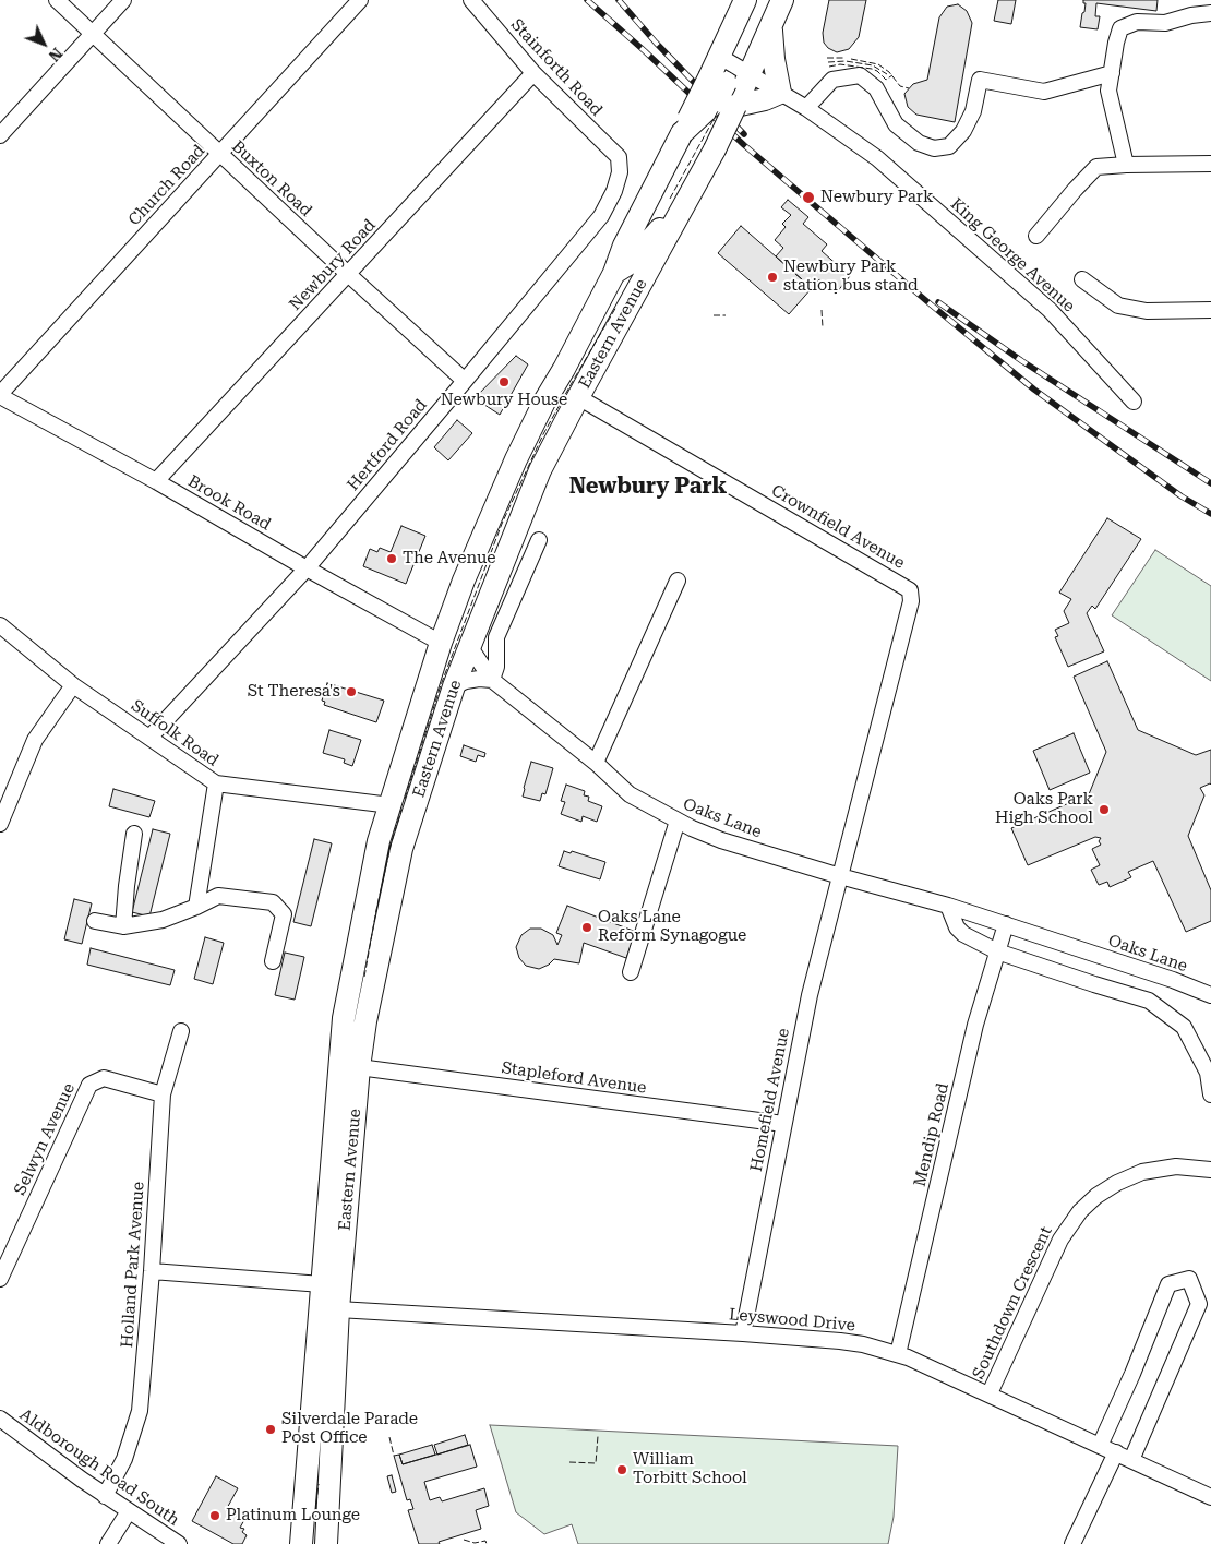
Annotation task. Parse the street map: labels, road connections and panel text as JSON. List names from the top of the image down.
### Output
{
  "streets": {
    "highway": ["Eastern Avenue"],
    "street": [
      "Stainforth Road",
      "Buxton Road",
      "Church Road",
      "King George Avenue",
      "Newbury Road",
      "Hertford Road",
      "Brook Road",
      "Crownfield Avenue",
      "Suffolk Road",
      "Oaks Lane",
      "Stapleford Avenue",
      "Homefield Avenue",
      "Mendip Road",
      "Selwyn Avenue",
      "Holland Park Avenue",
      "Southdown Crescent",
      "Leyswood Drive",
      "Aldborough Road South"
    ]
  },
  "crossings": [
    ["Stainforth Road", "Newbury Road"],
    ["Stainforth Road", "Hertford Road"],
    ["Buxton Road", "Church Road"],
    ["Buxton Road", "Newbury Road"],
    ["Buxton Road", "Hertford Road"],
    ["Church Road", "Brook Road"],
    ["King George Avenue", "Eastern Avenue"],
    ["Newbury Road", "Brook Road"],
    ["Eastern Avenue", "Brook Road"],
    ["Eastern Avenue", "Crownfield Avenue"],
    ["Eastern Avenue", "Suffolk Road"],
    ["Eastern Avenue", "Oaks Lane"],
    ["Eastern Avenue", "Stapleford Avenue"],
    ["Eastern Avenue", "Leyswood Drive"],
    ["Hertford Road", "Brook Road"],
    ["Hertford Road", "Suffolk Road"],
    ["Crownfield Avenue", "Oaks Lane"],
    ["Crownfield Avenue", "Homefield Avenue"],
    ["Oaks Lane", "Homefield Avenue"],
    ["Oaks Lane", "Mendip Road"],
    ["Stapleford Avenue", "Homefield Avenue"],
    ["Homefield Avenue", "Leyswood Drive"],
    ["Mendip Road", "Leyswood Drive"],
    ["Selwyn Avenue", "Holland Park Avenue"],
    ["Holland Park Avenue", "Aldborough Road South"],
    ["Southdown Crescent", "Leyswood Drive"]
  ],
  "districts": ["Newbury Park"],
  "places": [
    "Newbury Park",
    "Newbury Park station bus stand",
    "Newbury House",
    "The Avenue",
    "St Theresa's",
    "Oaks Park High School",
    "Oaks Lane Reform Synagogue",
    "Silverdale Parade Post Office",
    "William Torbitt School",
    "Platinum Lounge"
  ],
  "north": "bottom right"
}
